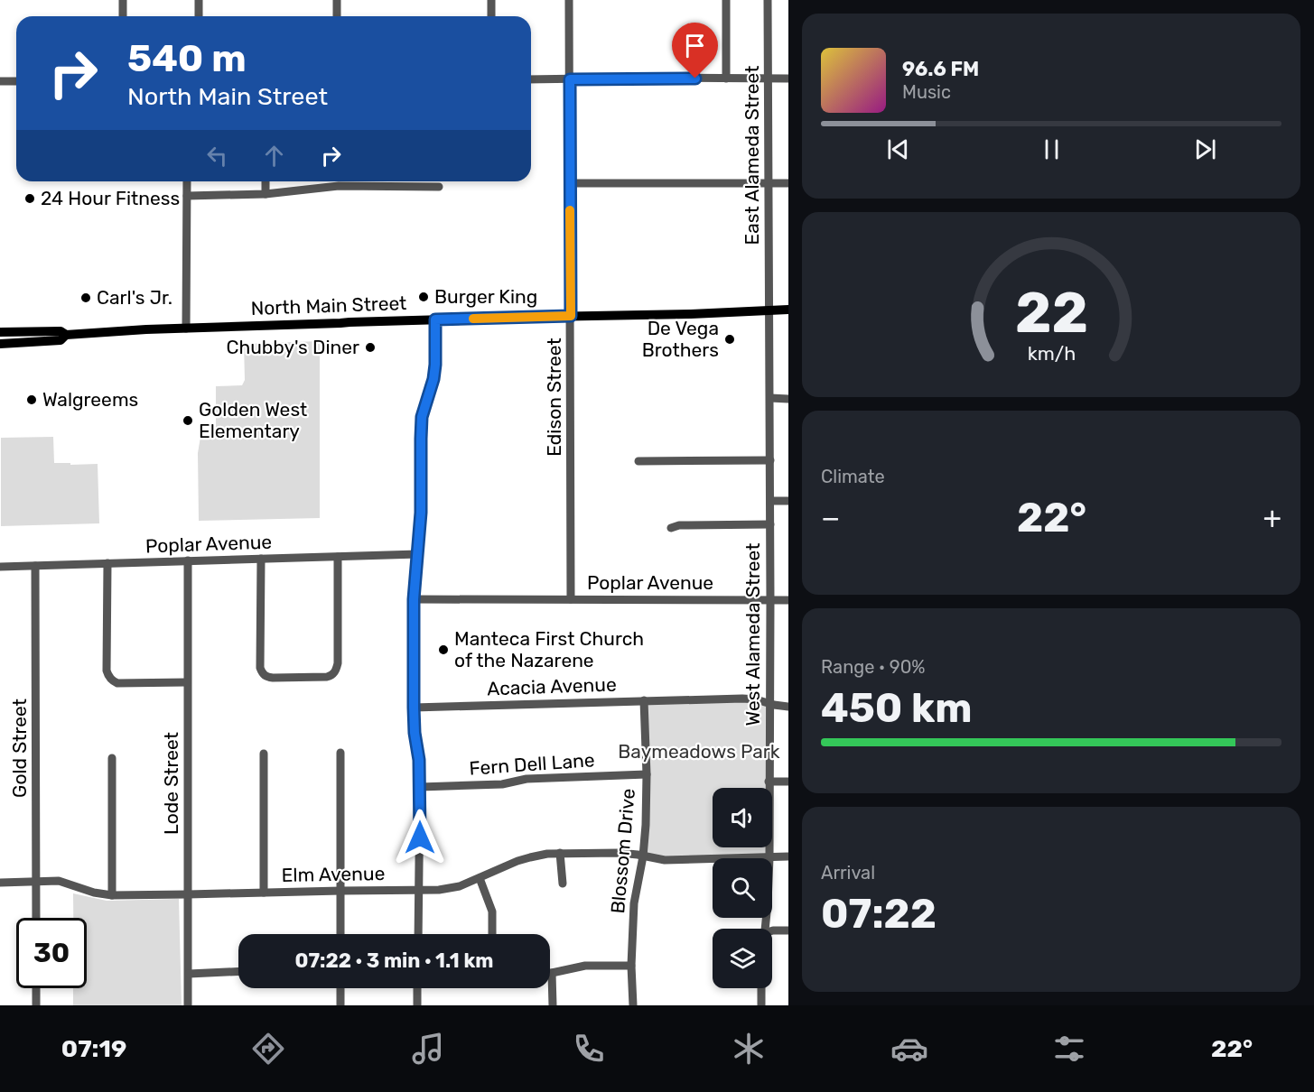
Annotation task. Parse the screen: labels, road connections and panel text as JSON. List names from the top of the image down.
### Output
{
  "streets": {
    "main road": ["North Main Street"],
    "street": [
      "East Alameda Street",
      "Edison Street",
      "Poplar Avenue",
      "West Alameda Street",
      "Acacia Avenue",
      "Gold Street",
      "Fern Dell Lane",
      "Lode Street",
      "Blossom Drive",
      "Elm Avenue"
    ]
  },
  "crossings": [
    ["East Alameda Street", "North Main Street"],
    ["East Alameda Street", "West Alameda Street"],
    ["North Main Street", "Edison Street"],
    ["North Main Street", "West Alameda Street"],
    ["Edison Street", "Poplar Avenue"],
    ["Poplar Avenue", "West Alameda Street"],
    ["Poplar Avenue", "Gold Street"],
    ["Poplar Avenue", "Lode Street"],
    ["West Alameda Street", "Acacia Avenue"],
    ["West Alameda Street", "Elm Avenue"],
    ["Acacia Avenue", "Blossom Drive"],
    ["Gold Street", "Elm Avenue"],
    ["Fern Dell Lane", "Blossom Drive"],
    ["Lode Street", "Elm Avenue"],
    ["Blossom Drive", "Elm Avenue"]
  ],
  "parks": ["Baymeadows Park"],
  "places": [
    "24 Hour Fitness",
    "Burger King",
    "Carl's Jr.",
    "De Vega Brothers",
    "Chubby's Diner",
    "Walgreems",
    "Golden West Elementary",
    "Manteca First Church of the Nazarene"
  ],
  "page": {
    "turn": ["540 m", "North Main Street"],
    "song": ["96.6 FM", "Music"],
    "tile": [
      "Climate",
      ["Range · 90%", "450 km"],
      ["Arrival", "07:22"]
    ],
    "heat": ["−", "22°", "+"],
    "limit": "30",
    "trip": "07:22 · 3 min · 1.1 km",
    "tabs": ["07:19", "22°"],
    "gauge": ["22", "km/h"]
  }
}
